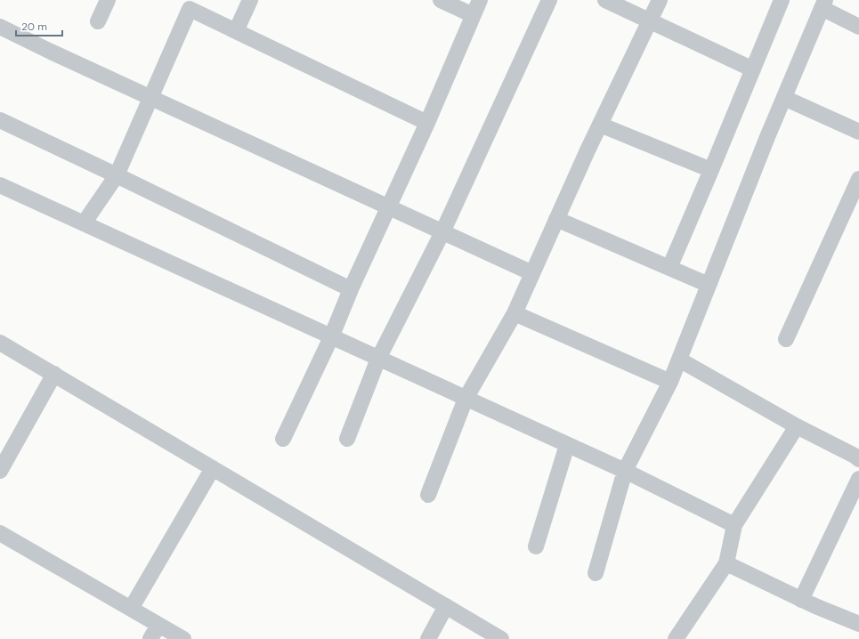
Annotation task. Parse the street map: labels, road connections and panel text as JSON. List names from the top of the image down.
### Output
{
  "scale_bar": "20 m"
}
